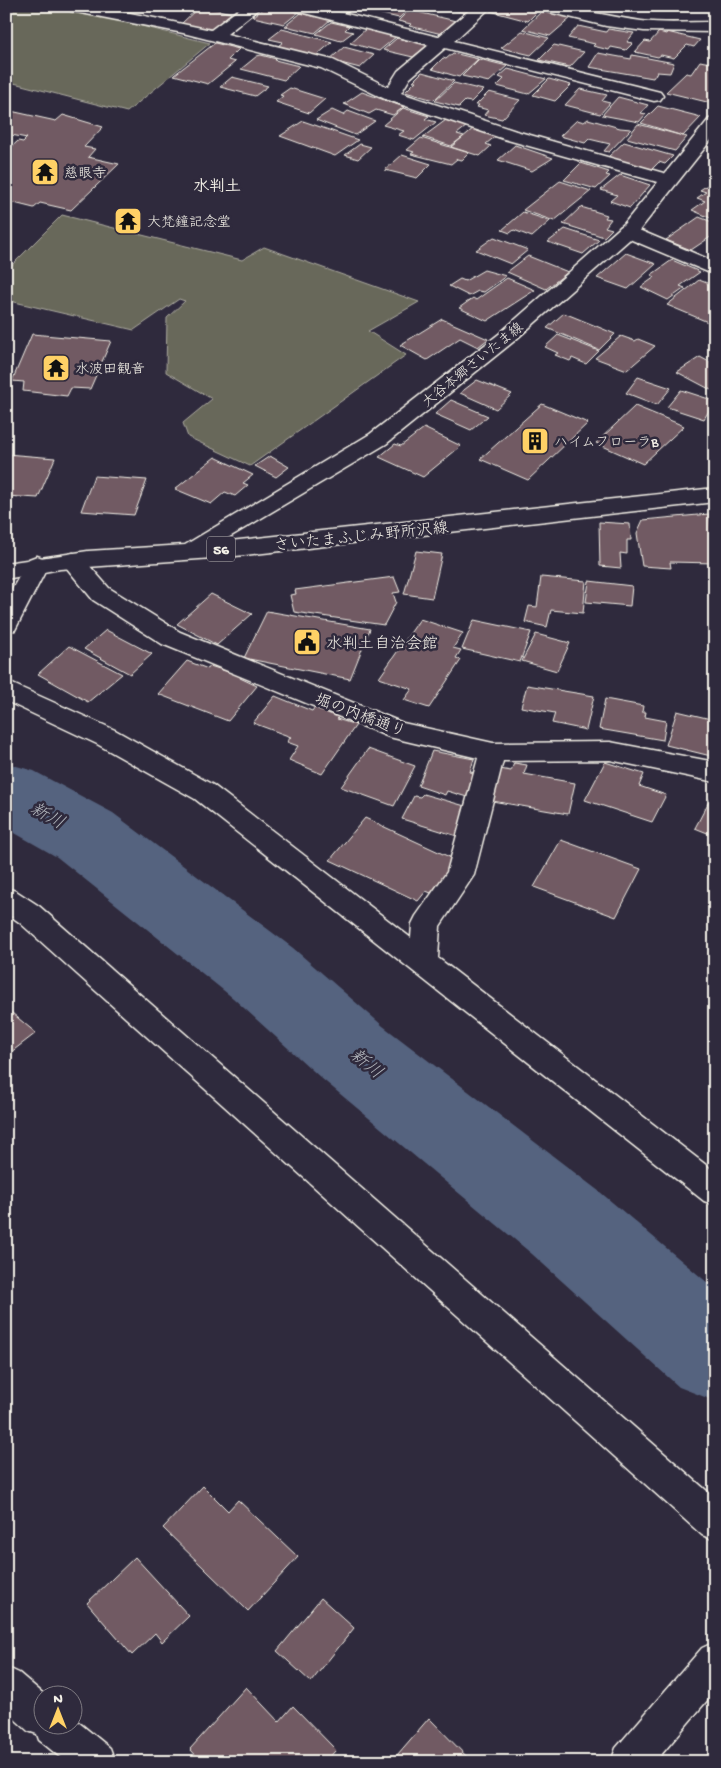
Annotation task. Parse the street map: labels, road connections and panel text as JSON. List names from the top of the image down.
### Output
{
  "streets": {
    "street": [
      "大谷本郷さいたま線",
      "さいたまふじみ野所沢線",
      "56",
      "堀の内橋通り"
    ]
  },
  "crossings": [
    ["大谷本郷さいたま線", "さいたまふじみ野所沢線"],
    ["さいたまふじみ野所沢線", "堀の内橋通り"]
  ],
  "districts": ["水判土"],
  "water": ["新川"],
  "places": {
    "temple": ["慈眼寺", "大梵鐘記念堂", "水波田観音"],
    "building": ["ハイムフローラB"],
    "public building": ["水判土自治会館"]
  },
  "north": "top"
}
